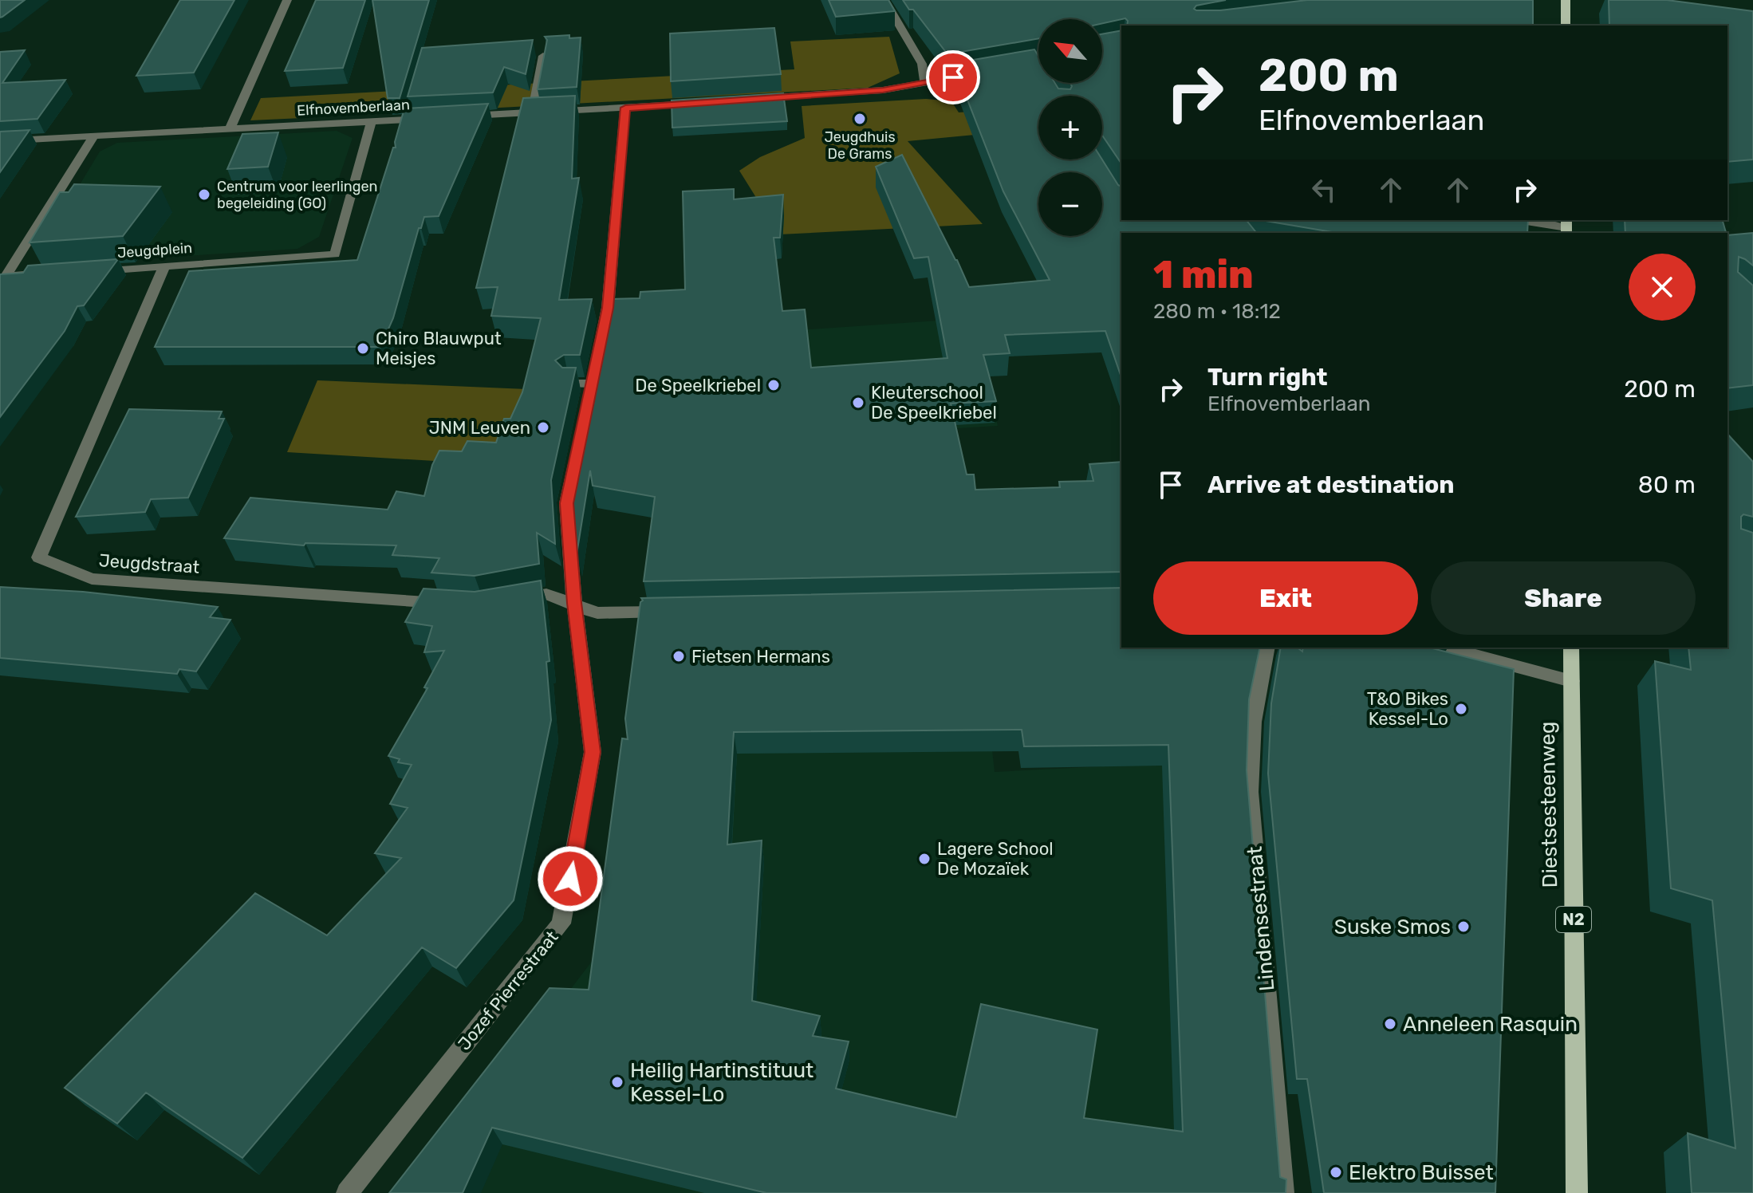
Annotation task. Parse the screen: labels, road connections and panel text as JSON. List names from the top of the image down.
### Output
{
  "streets": {
    "main road": ["Diestsesteenweg", "N2"],
    "street": [
      "Elfnovemberlaan",
      "Jeugdplein",
      "Jeugdstraat",
      "Lindensestraat",
      "Jozef Pierrestraat"
    ]
  },
  "crossings": [
    ["Elfnovemberlaan", "Jeugdplein"],
    ["Jeugdplein", "Jeugdstraat"]
  ],
  "places": [
    "Jeugdhuis De Grams",
    "Centrum voor leerlingen begeleiding (GO)",
    "Chiro Blauwput Meisjes",
    "De Speelkriebel",
    "Kleuterschool De Speelkriebel",
    "JNM Leuven",
    "Fietsen Hermans",
    "T&O Bikes Kessel-Lo",
    "Lagere School De Mozaïek",
    "Suske Smos",
    "Anneleen Rasquin",
    "Heilig Hartinstituut Kessel-Lo",
    "Elektro Buisset"
  ],
  "north": "top left",
  "page": {
    "map_buttons": ["+", "−"],
    "turn": ["200 m", "Elfnovemberlaan"],
    "heading": ["1 min", "280 m · 18:12"],
    "list": [
      {
        "name": "Turn right",
        "note": "Elfnovemberlaan",
        "value": "200 m"
      },
      {
        "name": "Arrive at destination",
        "value": "80 m"
      }
    ],
    "buttons": ["Exit", "Share"]
  }
}
